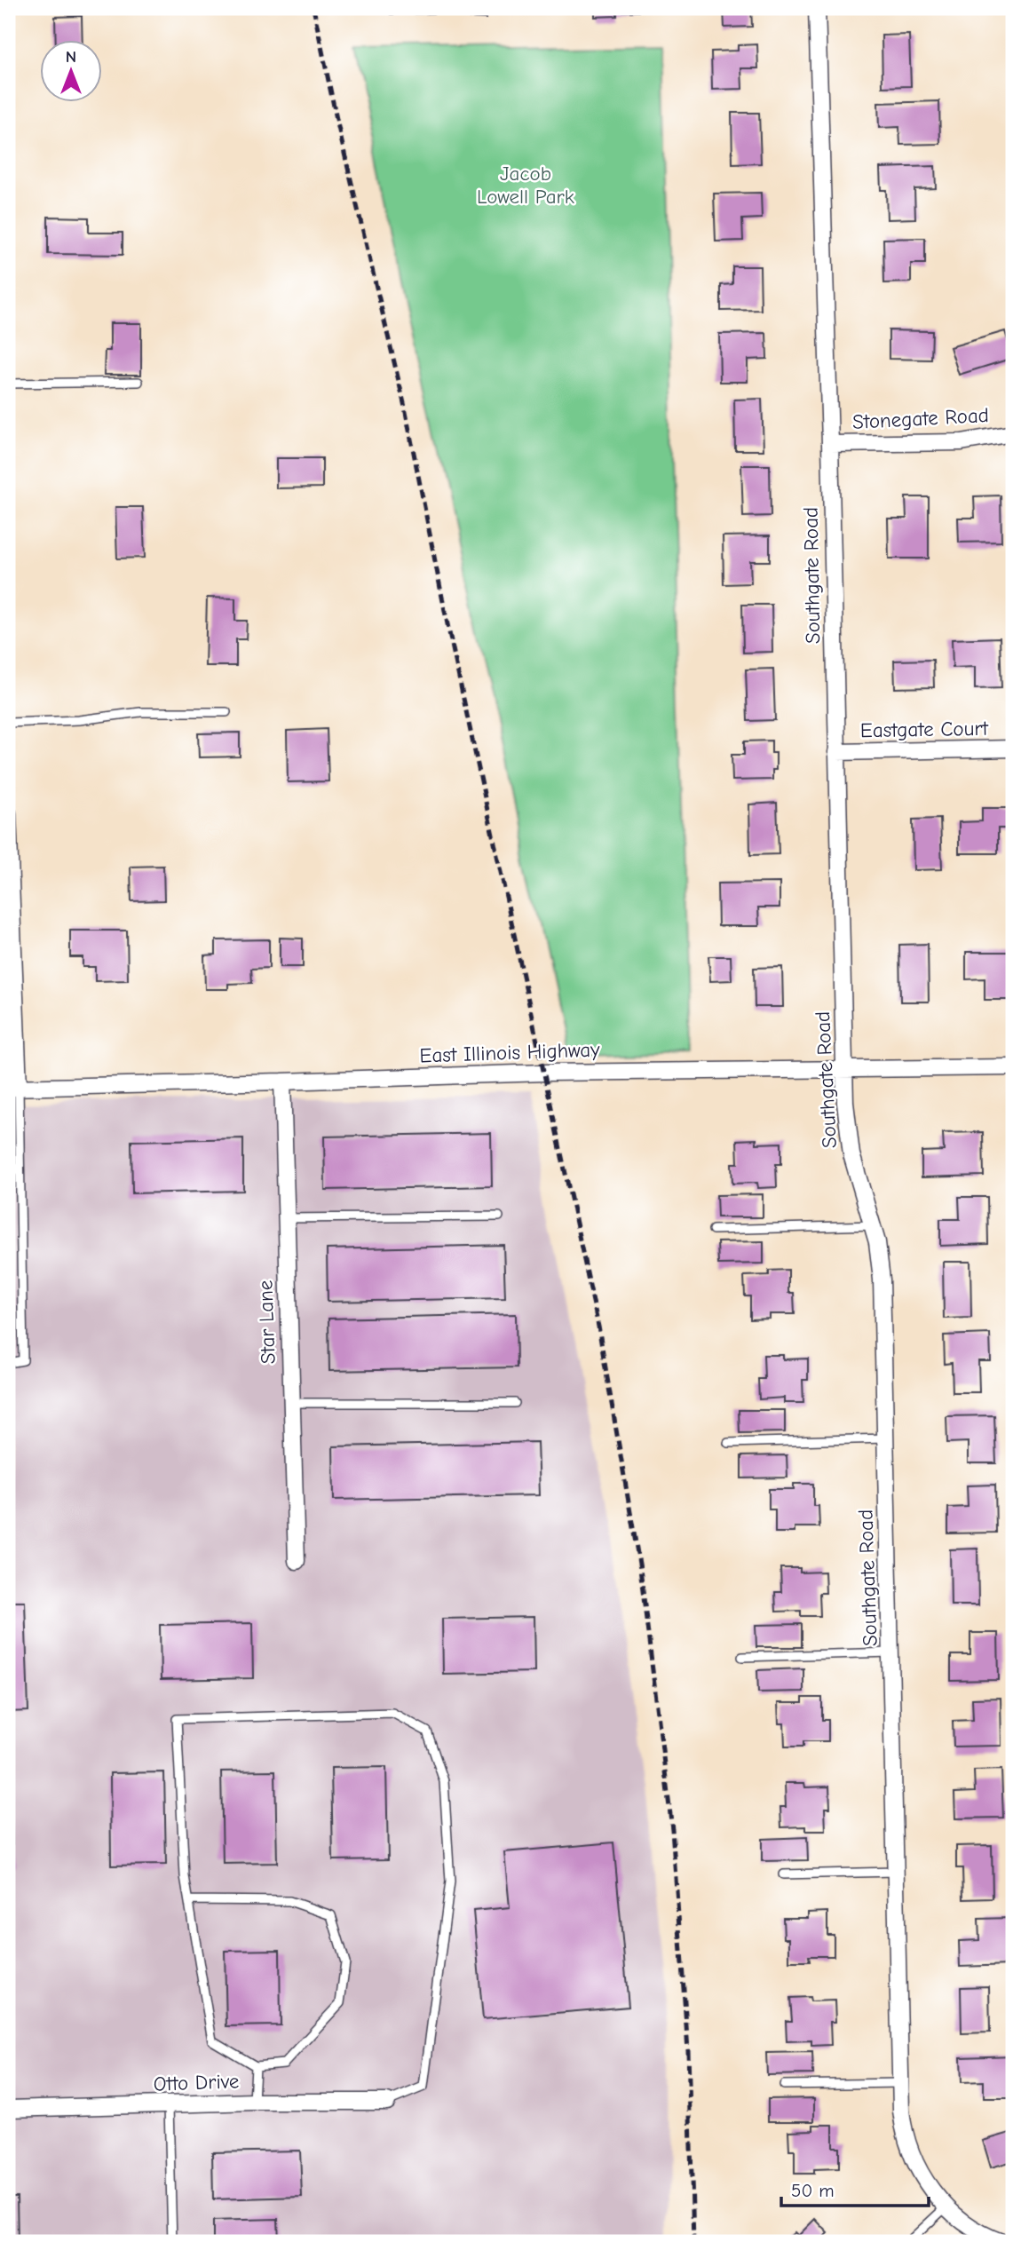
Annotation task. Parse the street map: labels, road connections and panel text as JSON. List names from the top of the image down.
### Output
{
  "streets": {
    "street": [
      "Stonegate Road",
      "Southgate Road",
      "Eastgate Court",
      "East Illinois Highway",
      "Star Lane",
      "Otto Drive"
    ]
  },
  "crossings": [
    ["Stonegate Road", "Southgate Road"],
    ["Southgate Road", "Eastgate Court"],
    ["Southgate Road", "East Illinois Highway"],
    ["East Illinois Highway", "Star Lane"]
  ],
  "parks": ["Jacob Lowell Park"],
  "scale_bar": "50 m",
  "north": "top"
}
